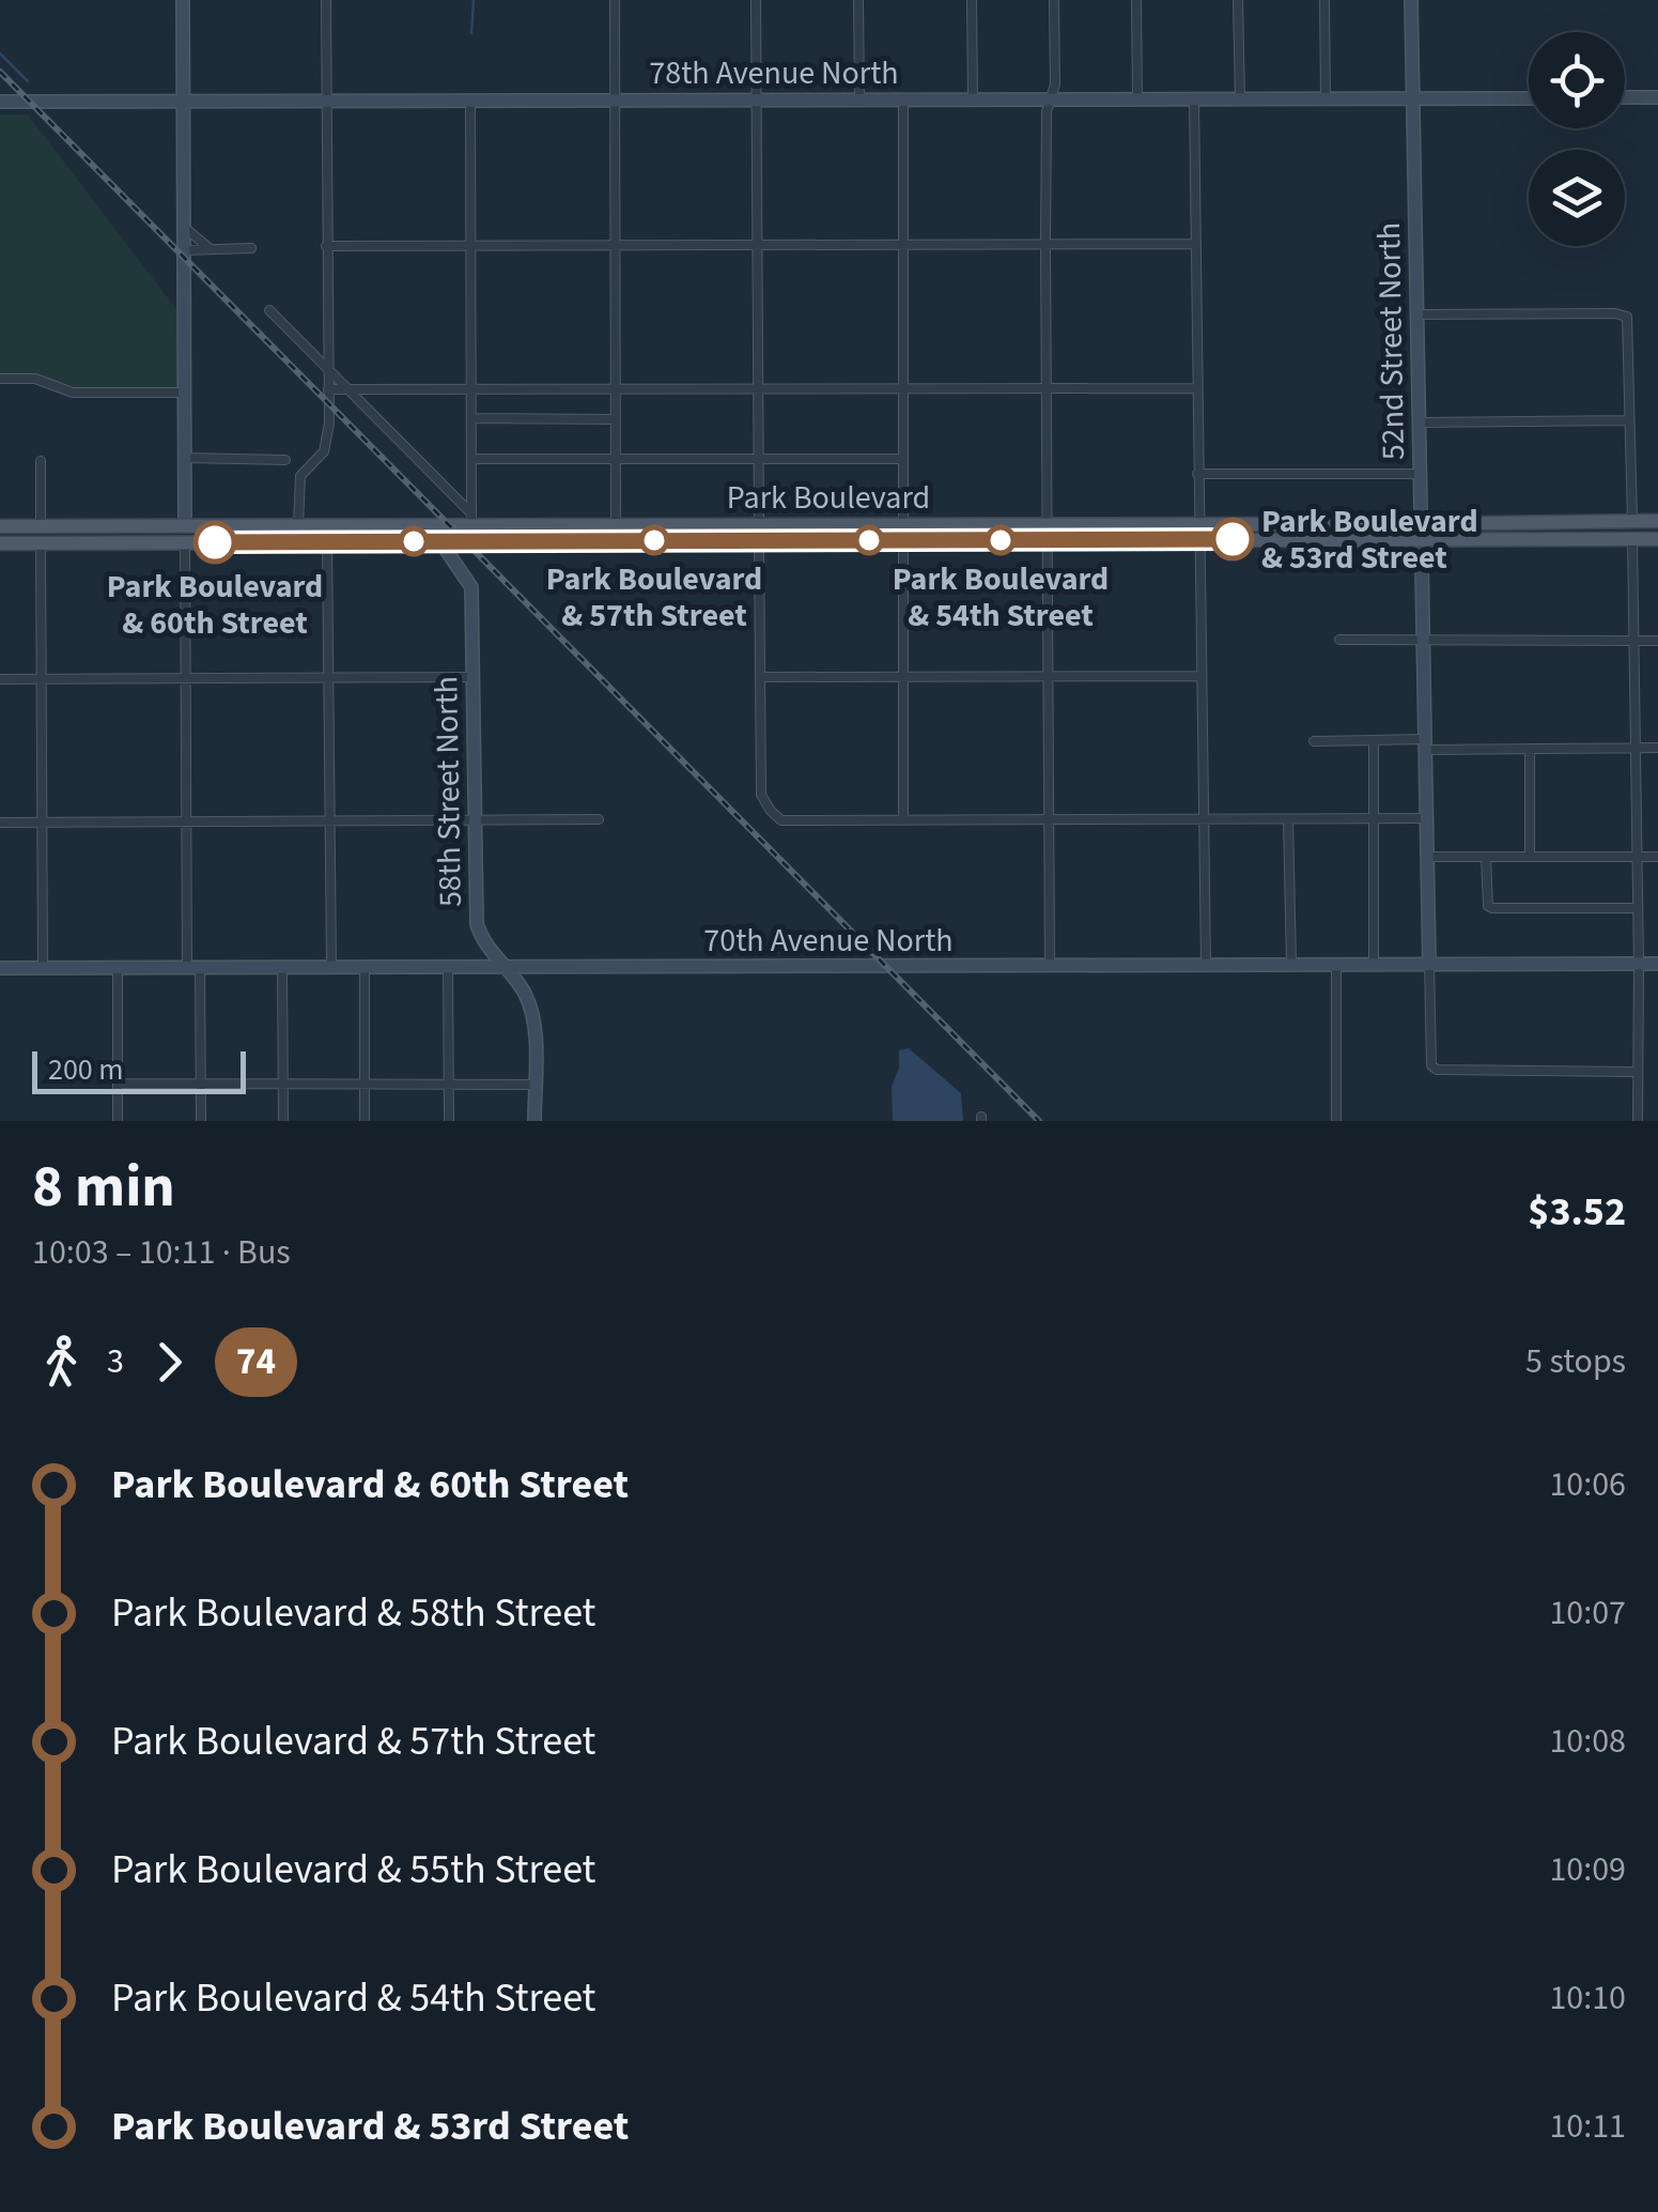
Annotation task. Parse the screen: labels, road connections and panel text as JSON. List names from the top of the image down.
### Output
{
  "streets": {
    "main road": ["Park Boulevard"],
    "street": [
      "78th Avenue North",
      "52nd Street North",
      "58th Street North",
      "70th Avenue North"
    ]
  },
  "crossings": [
    ["78th Avenue North", "52nd Street North"],
    ["52nd Street North", "Park Boulevard"],
    ["52nd Street North", "70th Avenue North"],
    ["Park Boulevard", "58th Street North"],
    ["58th Street North", "70th Avenue North"]
  ],
  "places": [
    "Park Boulevard & 53rd Street",
    "Park Boulevard & 57th Street",
    "Park Boulevard & 54th Street",
    "Park Boulevard & 60th Street"
  ],
  "lines": ["bus line 74"],
  "scale_bar": "200 m",
  "page": {
    "scale": "200 m",
    "heading": ["8 min", "10:03 – 10:11 · Bus", "$3.52"],
    "legs": ["3", "74", "5 stops"],
    "list": [
      {
        "name": "Park Boulevard & 60th Street",
        "value": "10:06"
      },
      {
        "name": "Park Boulevard & 58th Street",
        "value": "10:07"
      },
      {
        "name": "Park Boulevard & 57th Street",
        "value": "10:08"
      },
      {
        "name": "Park Boulevard & 55th Street",
        "value": "10:09"
      },
      {
        "name": "Park Boulevard & 54th Street",
        "value": "10:10"
      },
      {
        "name": "Park Boulevard & 53rd Street",
        "value": "10:11"
      }
    ]
  }
}
